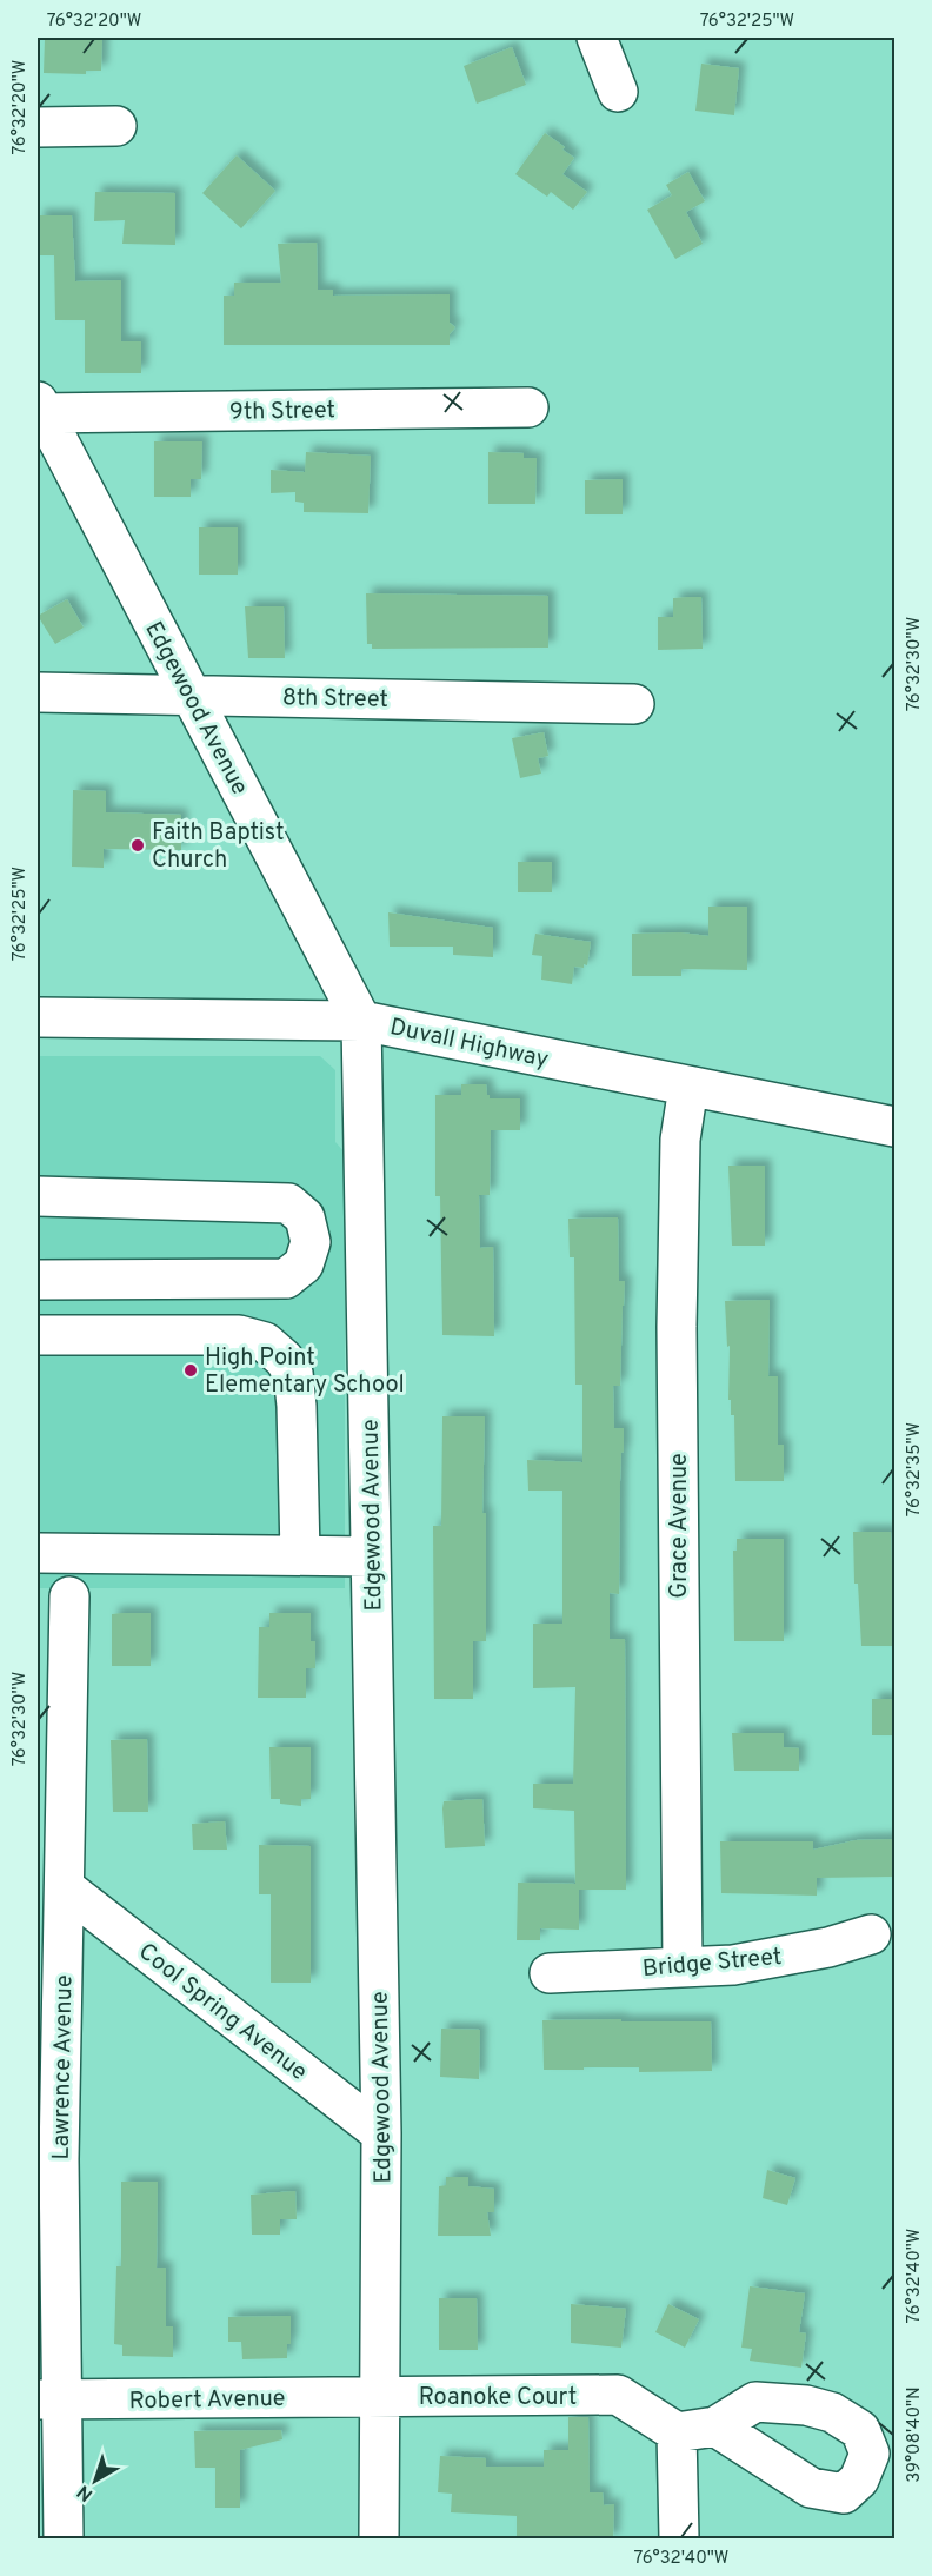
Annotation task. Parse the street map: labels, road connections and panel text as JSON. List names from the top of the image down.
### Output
{
  "streets": {
    "street": [
      "9th Street",
      "8th Street",
      "Edgewood Avenue",
      "Duvall Highway",
      "Grace Avenue",
      "Bridge Street",
      "Cool Spring Avenue",
      "Lawrence Avenue",
      "Roanoke Court",
      "Robert Avenue"
    ]
  },
  "crossings": [
    ["9th Street", "Edgewood Avenue"],
    ["8th Street", "Edgewood Avenue"],
    ["Edgewood Avenue", "Duvall Highway"],
    ["Edgewood Avenue", "Cool Spring Avenue"],
    ["Edgewood Avenue", "Roanoke Court"],
    ["Edgewood Avenue", "Robert Avenue"],
    ["Duvall Highway", "Grace Avenue"],
    ["Grace Avenue", "Bridge Street"],
    ["Cool Spring Avenue", "Lawrence Avenue"],
    ["Lawrence Avenue", "Robert Avenue"],
    ["Roanoke Court", "Robert Avenue"]
  ],
  "places": ["Faith Baptist Church", "High Point Elementary School"],
  "north": "bottom left",
  "coordinates": [
    "76°32'20\"W",
    "76°32'25\"W",
    "76°32'30\"W",
    "76°32'35\"W",
    "76°32'40\"W",
    "39°08'40\"N"
  ]
}
